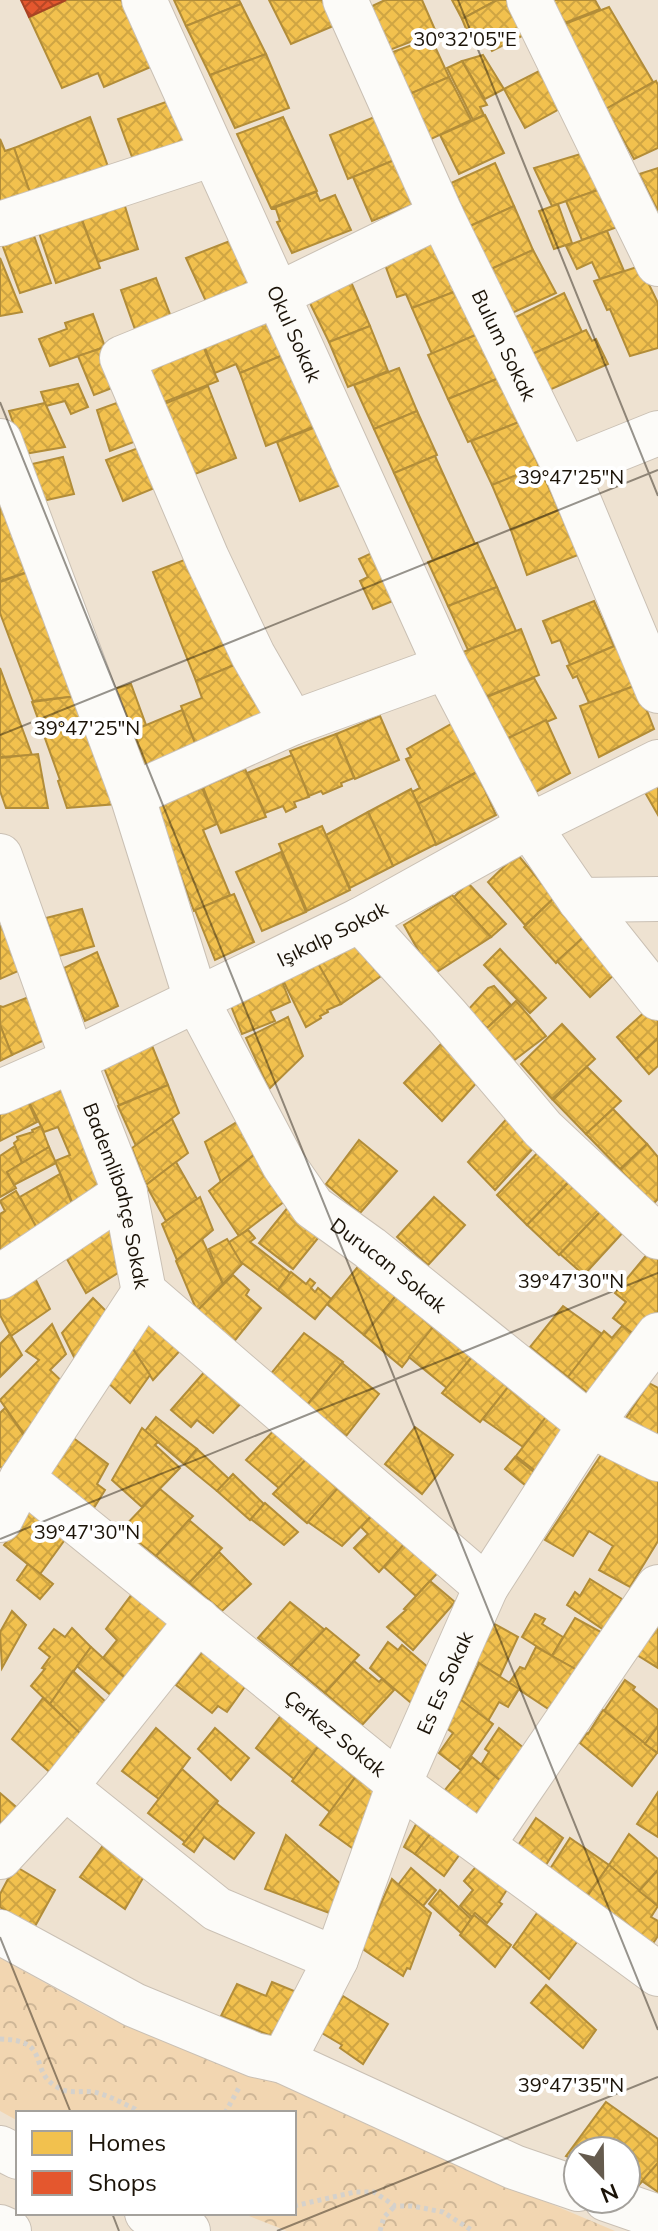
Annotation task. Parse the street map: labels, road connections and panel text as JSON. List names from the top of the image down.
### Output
{
  "streets": {
    "main road": [
      "Okul Sokak",
      "Bulum Sokak",
      "Işıkalp Sokak",
      "Bademlibahçe Sokak",
      "Durucan Sokak",
      "Es Es Sokak",
      "Çerkez Sokak"
    ]
  },
  "crossings": [
    ["Okul Sokak", "Işıkalp Sokak"],
    ["Işıkalp Sokak", "Bademlibahçe Sokak"],
    ["Işıkalp Sokak", "Durucan Sokak"],
    ["Bademlibahçe Sokak", "Es Es Sokak"],
    ["Durucan Sokak", "Es Es Sokak"],
    ["Es Es Sokak", "Çerkez Sokak"]
  ],
  "legend": ["Homes", "Shops"],
  "north": "bottom",
  "coordinates": [
    "30°32'05\"E",
    "39°47'25\"N",
    "39°47'30\"N",
    "39°47'35\"N"
  ]
}
